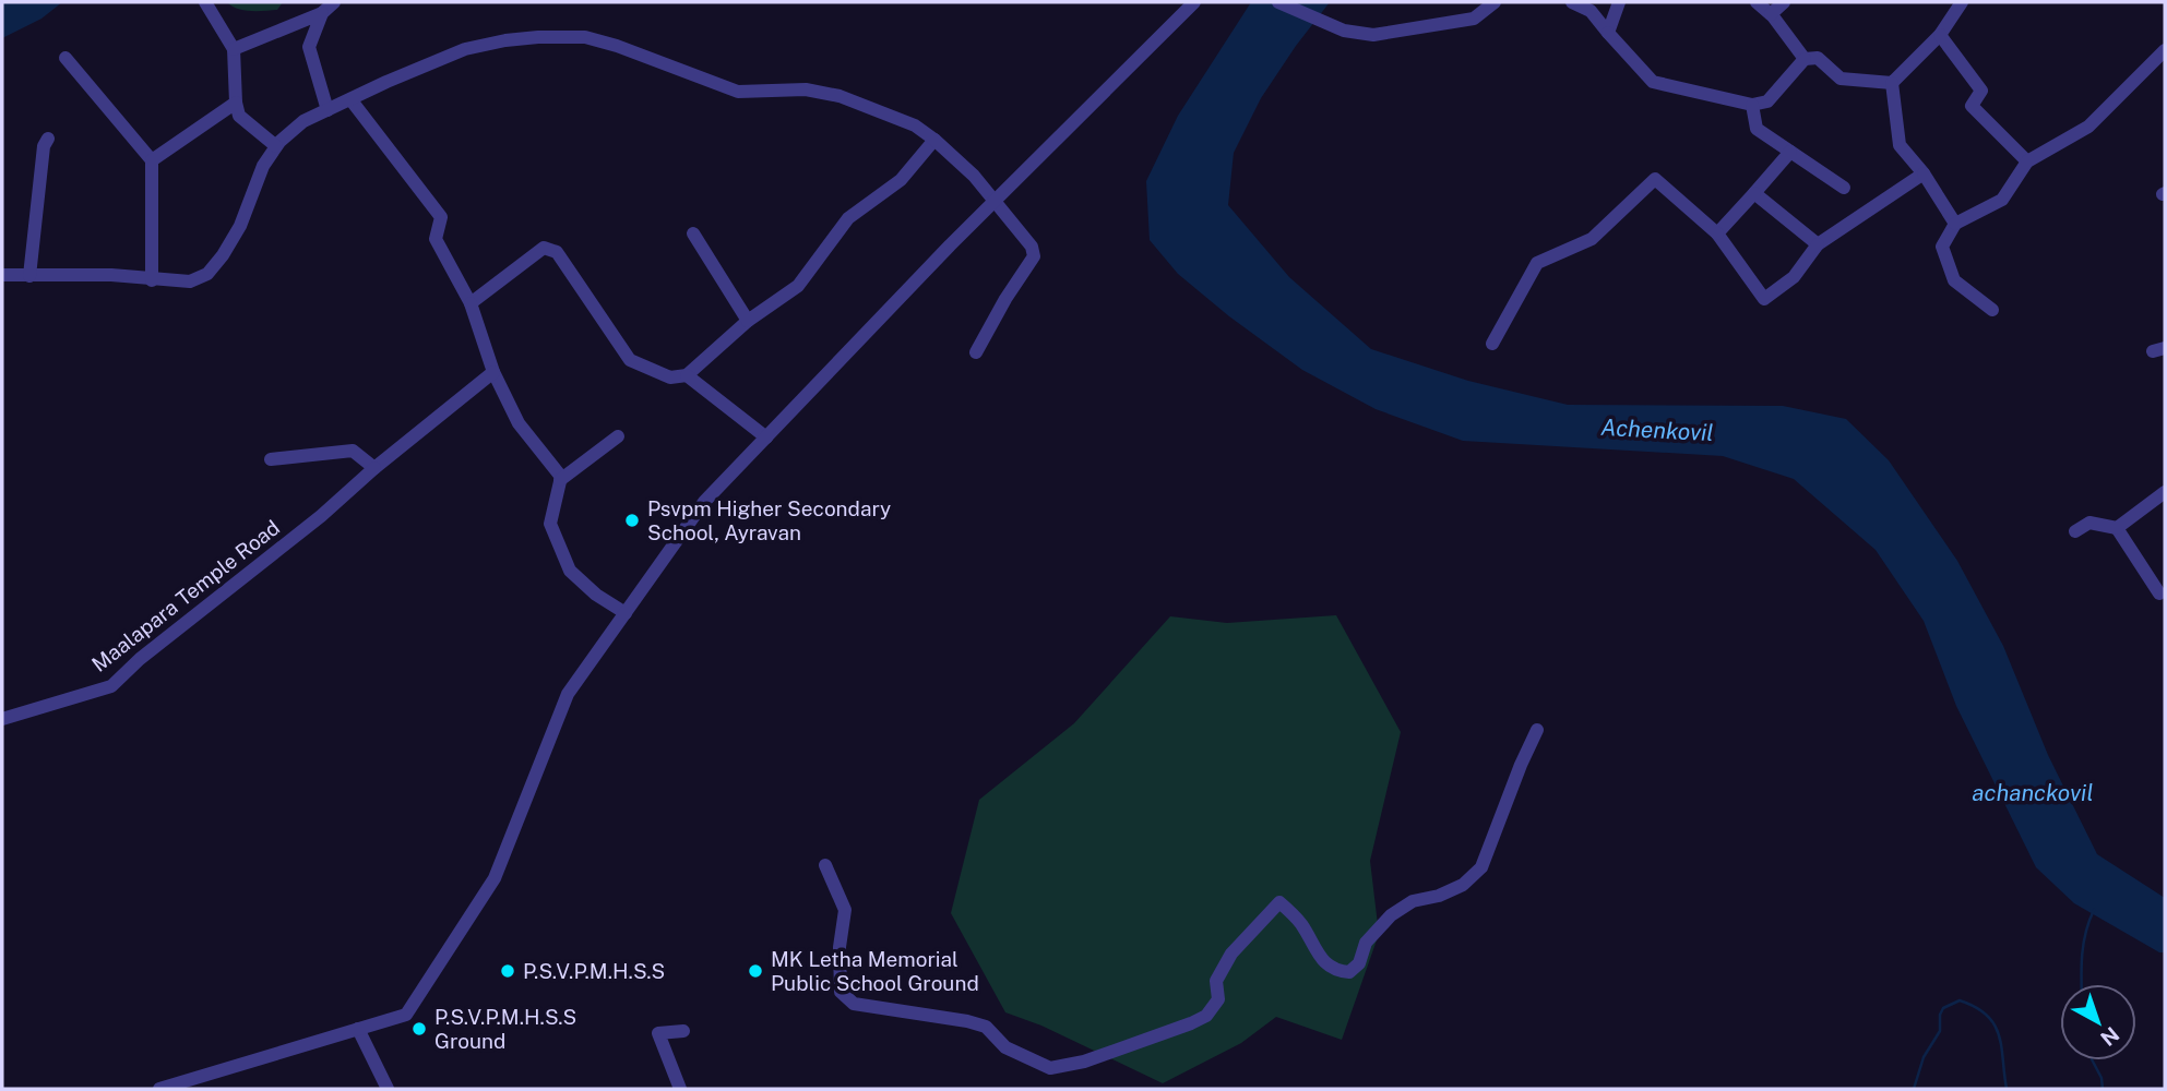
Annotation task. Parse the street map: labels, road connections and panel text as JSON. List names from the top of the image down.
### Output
{
  "streets": {
    "street": ["Maalapara Temple Road"]
  },
  "water": ["Achenkovil", "achanckovil"],
  "places": [
    "Psvpm Higher Secondary School, Ayravan",
    "P.S.V.P.M.H.S.S",
    "MK Letha Memorial Public School Ground",
    "P.S.V.P.M.H.S.S Ground"
  ],
  "north": "bottom right"
}
